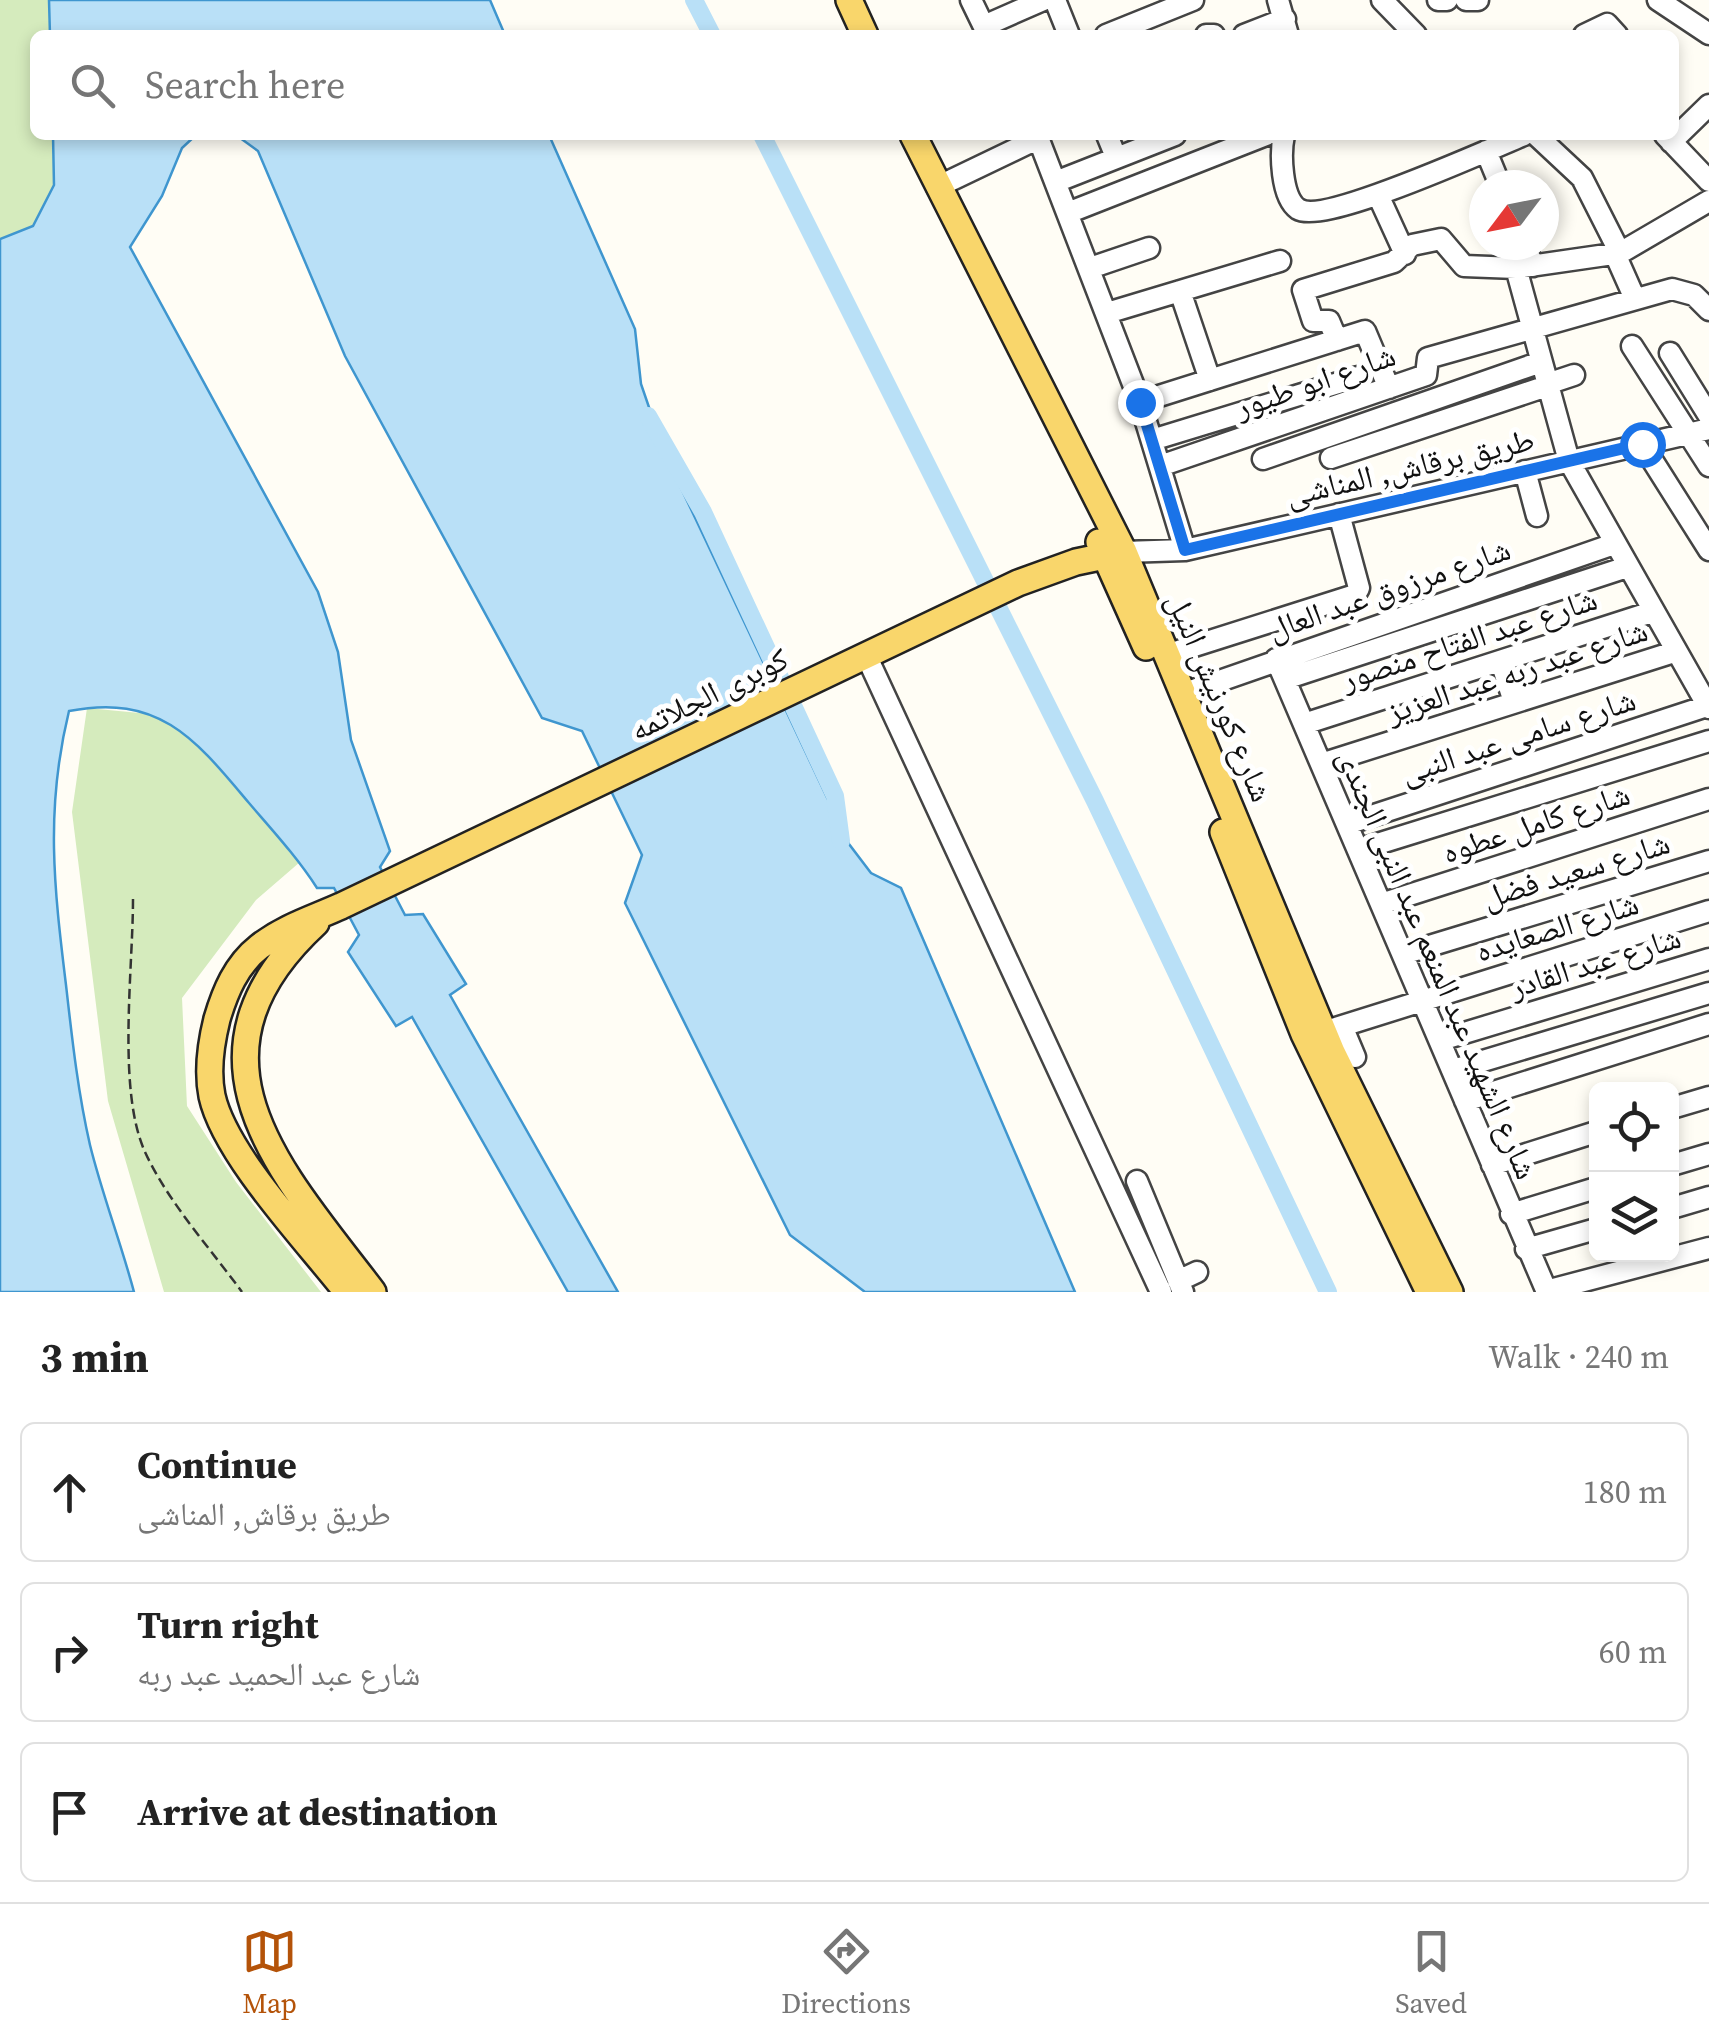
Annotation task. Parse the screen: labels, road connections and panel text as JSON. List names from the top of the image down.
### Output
{
  "streets": {
    "main road": ["كوبرى الجلاتمه", "شارع كورنيش النيل"],
    "street": [
      "شارع ابو طيور",
      "طريق برقاش, المناشى",
      "شارع مرزوق عبد العال",
      "شارع عبد الفتاح منصور",
      "شارع عبد ربه عبد العزيز",
      "شارع سامى عبد النبى",
      "شارع كامل عطوه",
      "شارع سعيد فضل",
      "شارع الصعايده",
      "شارع عبد القادر",
      "شارع الشهيد عبد المنعم عبد النبى الجندى"
    ]
  },
  "crossings": [
    ["طريق برقاش, المناشى", "كوبرى الجلاتمه"],
    ["طريق برقاش, المناشى", "شارع كورنيش النيل"],
    ["شارع مرزوق عبد العال", "شارع كورنيش النيل"],
    ["شارع مرزوق عبد العال", "شارع الشهيد عبد المنعم عبد النبى الجندى"],
    ["شارع عبد الفتاح منصور", "شارع الشهيد عبد المنعم عبد النبى الجندى"],
    ["شارع عبد ربه عبد العزيز", "شارع الشهيد عبد المنعم عبد النبى الجندى"],
    ["كوبرى الجلاتمه", "شارع كورنيش النيل"],
    ["شارع كورنيش النيل", "شارع الصعايده"],
    ["شارع سامى عبد النبى", "شارع الشهيد عبد المنعم عبد النبى الجندى"],
    ["شارع كامل عطوه", "شارع الشهيد عبد المنعم عبد النبى الجندى"],
    ["شارع سعيد فضل", "شارع الشهيد عبد المنعم عبد النبى الجندى"],
    ["شارع الصعايده", "شارع الشهيد عبد المنعم عبد النبى الجندى"],
    ["شارع عبد القادر", "شارع الشهيد عبد المنعم عبد النبى الجندى"]
  ],
  "north": "bottom left",
  "page": {
    "search": "Search here",
    "heading": ["3 min", "Walk · 240 m"],
    "list": [
      ["Continue", "طريق برقاش, المناشى", "180 m"],
      ["Turn right", "شارع عبد الحميد عبد ربه", "60 m"],
      "Arrive at destination"
    ],
    "nav": ["Map", "Directions", "Saved"]
  }
}
